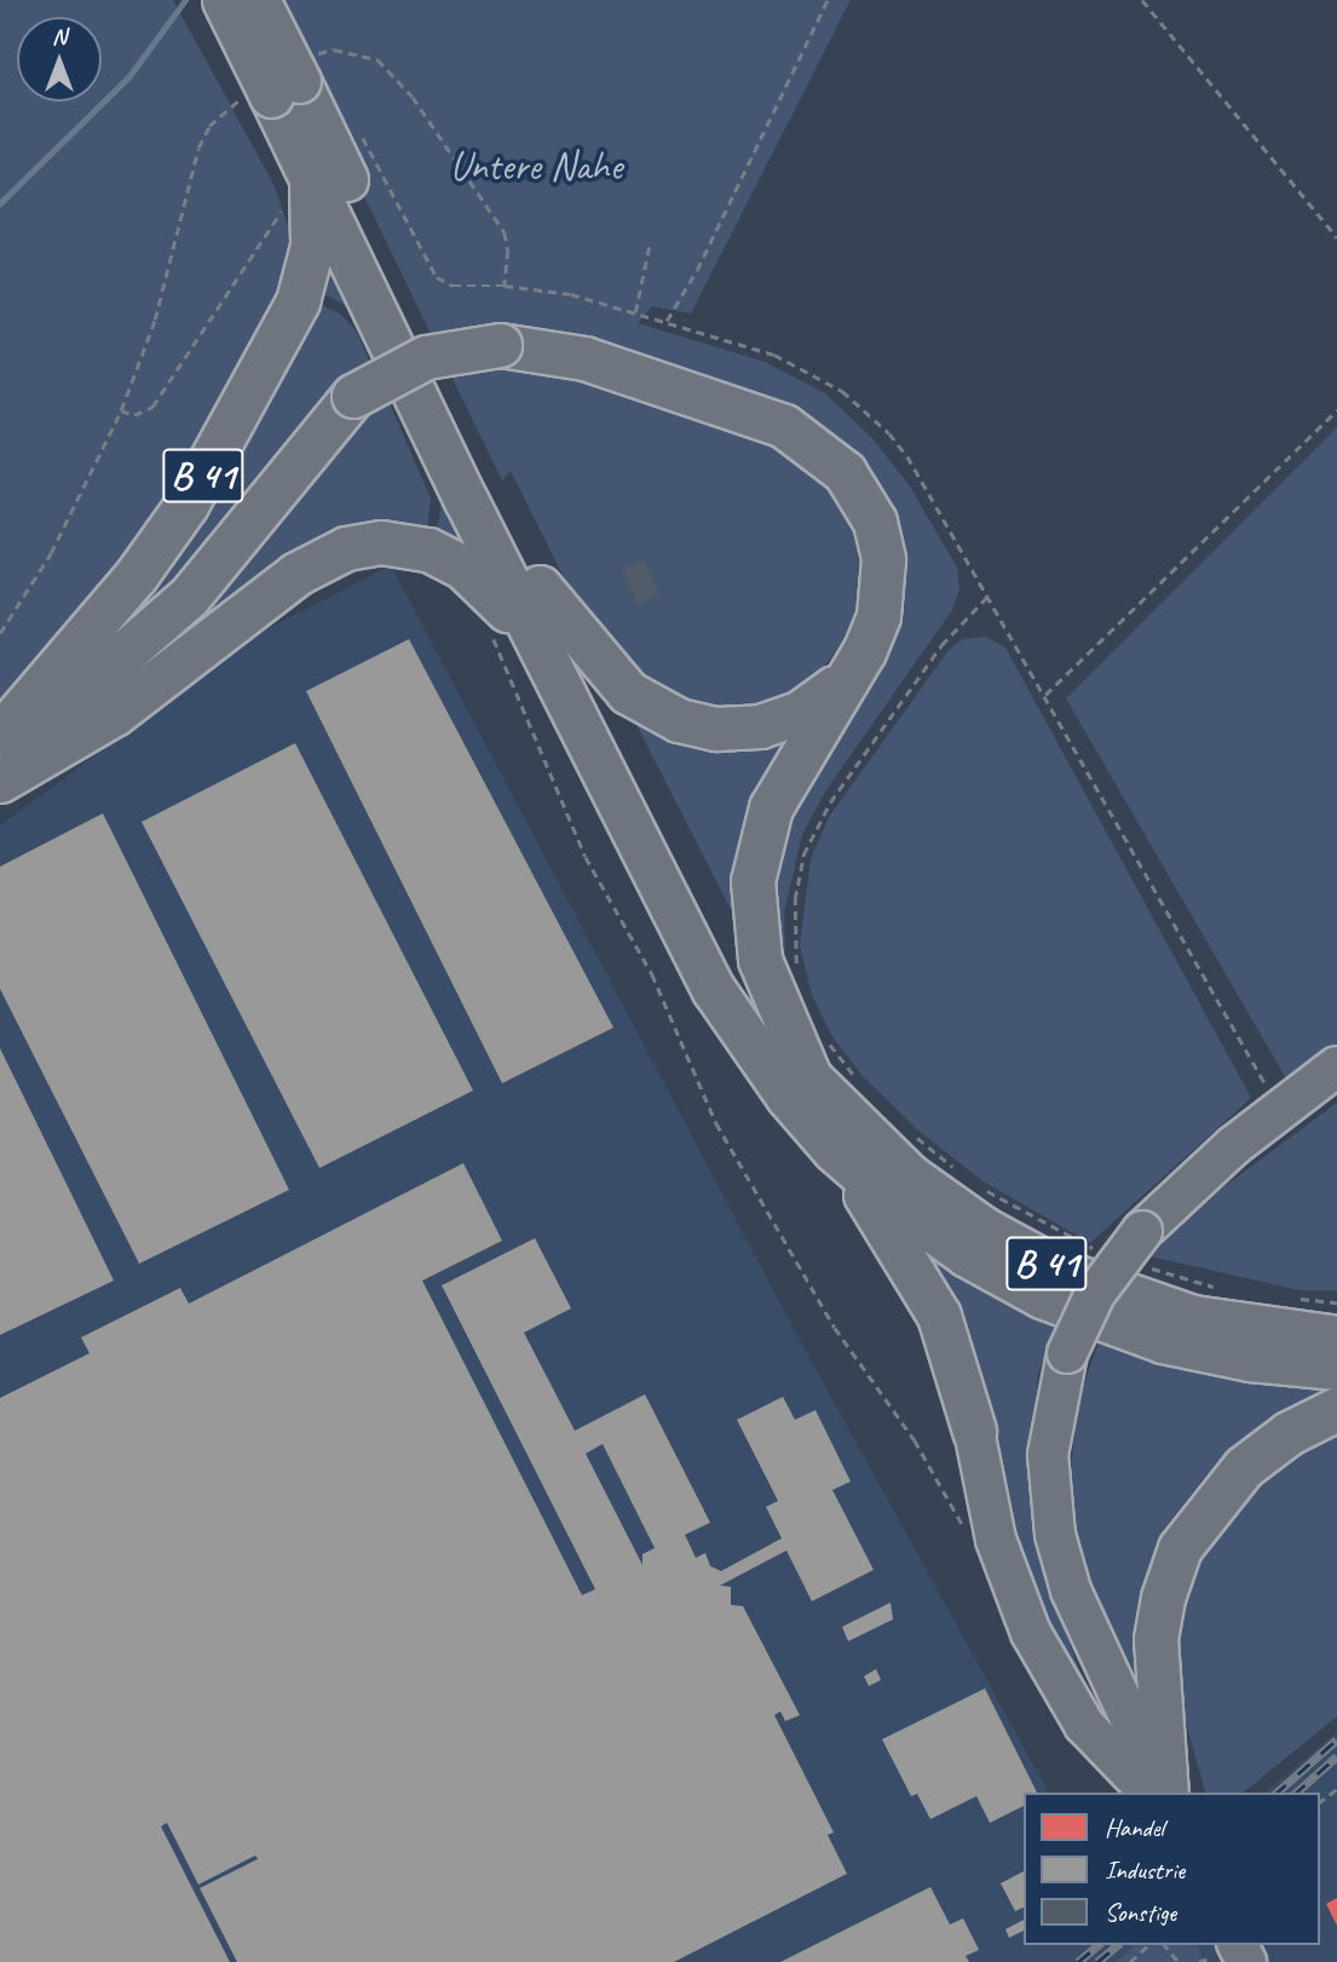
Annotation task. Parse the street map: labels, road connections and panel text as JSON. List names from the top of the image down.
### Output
{
  "streets": {
    "highway": ["B 41"]
  },
  "parks": ["Untere Nahe"],
  "legend": ["Handel", "Industrie", "Sonstige"],
  "north": "top"
}
